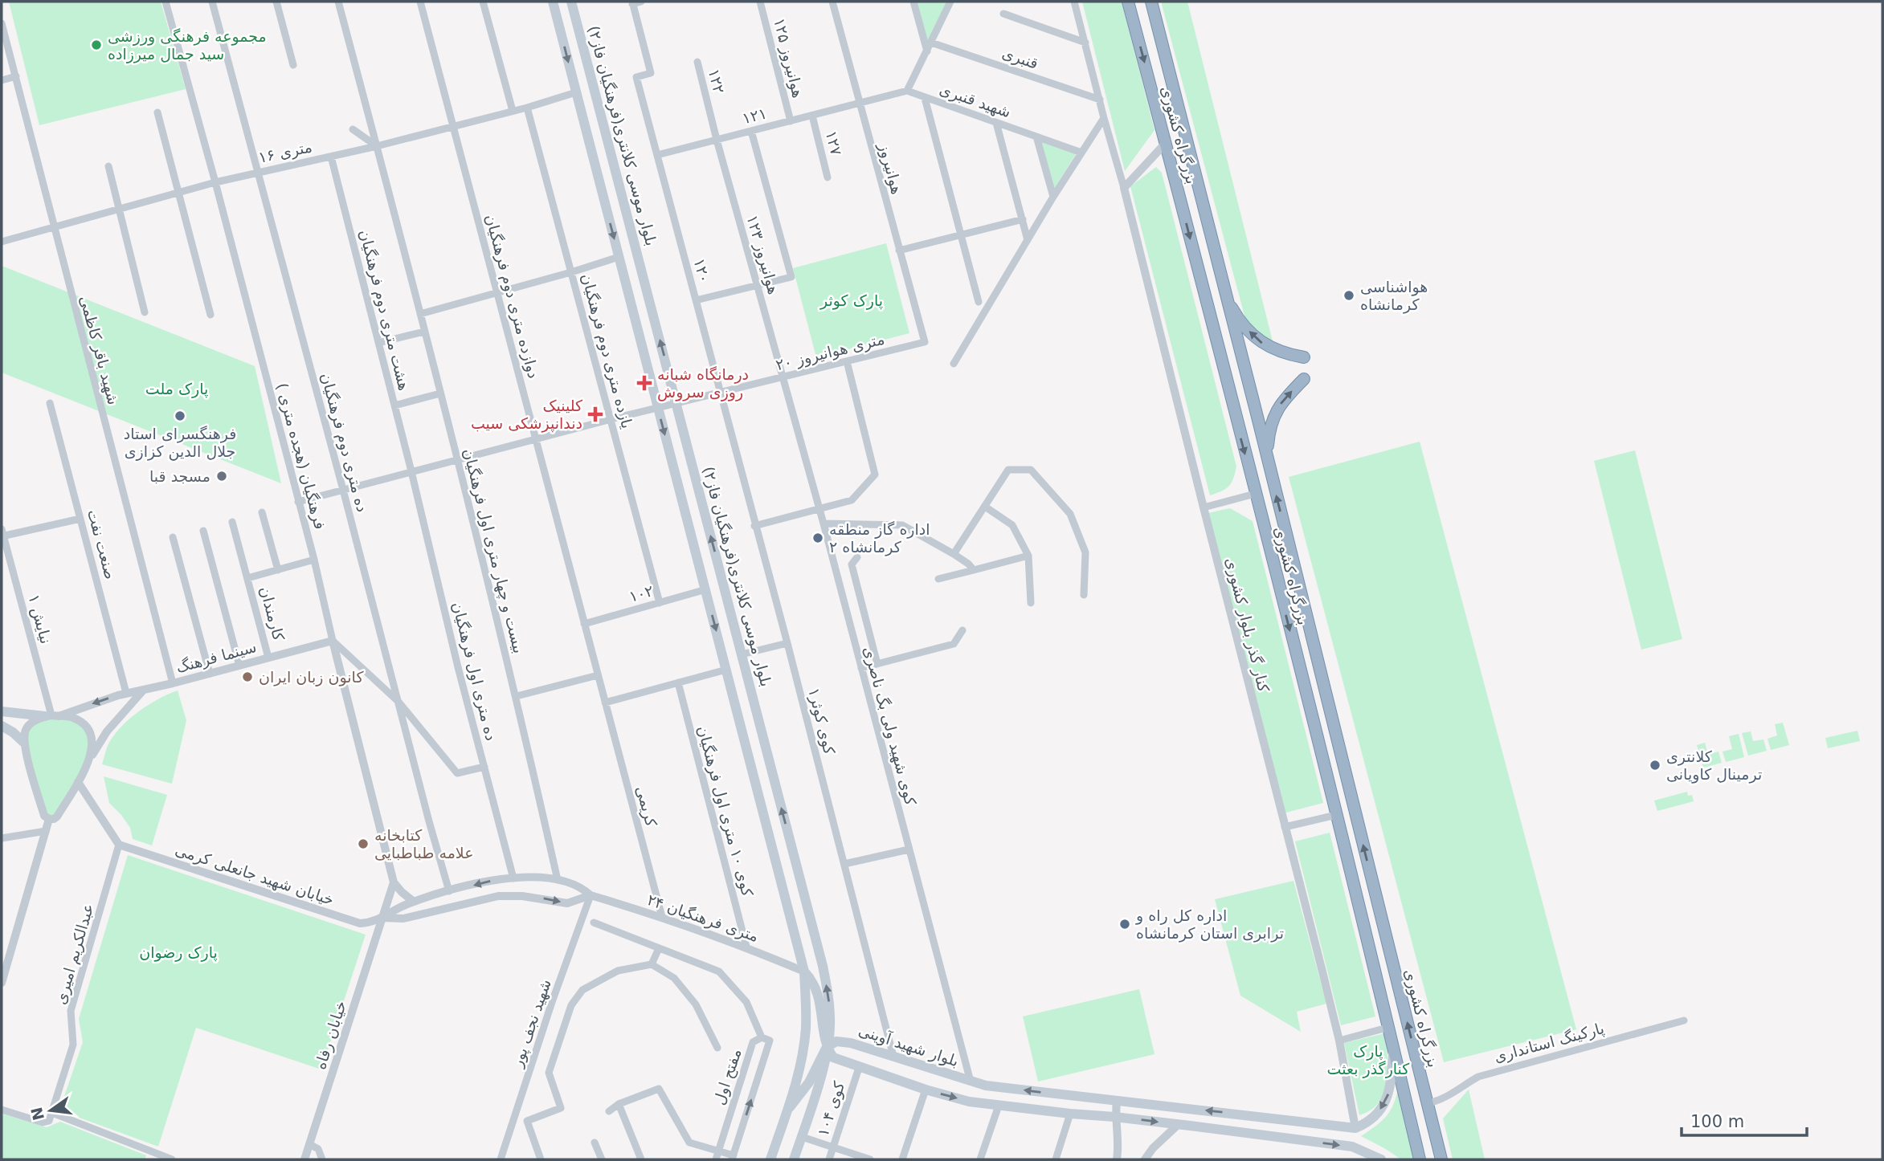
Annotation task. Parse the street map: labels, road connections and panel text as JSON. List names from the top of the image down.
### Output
{
  "streets": {
    "highway": ["بزرگراه کشوری"],
    "main road": ["بلوار موسی کلانتری(فرهنگیان فاز۲)", "بلوار شهید آوینی"],
    "street": [
      "هوانیروز ۱۲۵",
      "قنبری",
      "۱۲۲",
      "شهید قنبری",
      "۱۲۱",
      "۱۲۷",
      "۱۶ متری",
      "هوانیروز",
      "۱۲۳ هوانیروز",
      "۱۲۰",
      "دوازده متری دوم فرهنگیان",
      "هشت متری دوم فرهنگیان",
      "شهید باقر کاظمی",
      "یازده متری دوم فرهنگیان",
      "۲۰ متری هوانیروز",
      "ده متری دوم فرهنگیان",
      "فرهنگیان (هجده متری )",
      "صنعت نفت",
      "بیست و چهار متری اول فرهنگیان",
      "۱۰۲",
      "کارمندان",
      "نیایش ۱",
      "کنار گذر بلوار کشوری",
      "سینما فرهنگ",
      "ده متری اول فرهنگیان",
      "کوی کوثر۱",
      "کوی شهید ولی بگ ناصری",
      "کریمی",
      "کوی ۱۰ متری اول فرهنگیان",
      "خیابان شهید جانعلی کرمی",
      "۲۴ متری فرهنگیان",
      "عبدالکریم امیری",
      "شهید نجف پور",
      "خیابان رفاه",
      "پارکینگ استانداری",
      "مفتح اول",
      "کوی ۱۰۴"
    ]
  },
  "crossings": [
    ["هوانیروز ۱۲۵", "۱۲۱"],
    ["۱۲۲", "۱۲۱"],
    ["۱۲۲", "۱۲۳ هوانیروز"],
    ["۱۲۱", "۱۲۷"],
    ["۱۲۱", "هوانیروز"],
    ["۱۲۱", "۱۲۳ هوانیروز"],
    ["۱۲۱", "۱۲۰"],
    ["بزرگراه کشوری", "پارکینگ استانداری"],
    ["بلوار موسی کلانتری(فرهنگیان فاز۲)", "۲۰ متری هوانیروز"],
    ["بلوار موسی کلانتری(فرهنگیان فاز۲)", "بلوار شهید آوینی"],
    ["۱۶ متری", "دوازده متری دوم فرهنگیان"],
    ["۱۶ متری", "هشت متری دوم فرهنگیان"],
    ["۱۶ متری", "شهید باقر کاظمی"],
    ["۱۶ متری", "یازده متری دوم فرهنگیان"],
    ["۱۶ متری", "ده متری دوم فرهنگیان"],
    ["۱۶ متری", "فرهنگیان (هجده متری )"],
    ["۱۶ متری", "بیست و چهار متری اول فرهنگیان"],
    ["هوانیروز", "۲۰ متری هوانیروز"],
    ["۱۲۳ هوانیروز", "۲۰ متری هوانیروز"],
    ["۱۲۳ هوانیروز", "کوی شهید ولی بگ ناصری"],
    ["۱۲۰", "۲۰ متری هوانیروز"],
    ["۱۲۰", "کوی کوثر۱"],
    ["دوازده متری دوم فرهنگیان", "۲۰ متری هوانیروز"],
    ["دوازده متری دوم فرهنگیان", "۱۰۲"],
    ["دوازده متری دوم فرهنگیان", "کریمی"],
    ["هشت متری دوم فرهنگیان", "۲۰ متری هوانیروز"],
    ["هشت متری دوم فرهنگیان", "ده متری اول فرهنگیان"],
    ["شهید باقر کاظمی", "سینما فرهنگ"],
    ["یازده متری دوم فرهنگیان", "۲۰ متری هوانیروز"],
    ["یازده متری دوم فرهنگیان", "۱۰۲"],
    ["۲۰ متری هوانیروز", "ده متری دوم فرهنگیان"],
    ["۲۰ متری هوانیروز", "فرهنگیان (هجده متری )"],
    ["۲۰ متری هوانیروز", "بیست و چهار متری اول فرهنگیان"],
    ["۲۰ متری هوانیروز", "ده متری اول فرهنگیان"],
    ["۲۰ متری هوانیروز", "کوی کوثر۱"],
    ["۲۰ متری هوانیروز", "کوی شهید ولی بگ ناصری"],
    ["ده متری دوم فرهنگیان", "۲۴ متری فرهنگیان"],
    ["فرهنگیان (هجده متری )", "کارمندان"],
    ["فرهنگیان (هجده متری )", "سینما فرهنگ"],
    ["صنعت نفت", "سینما فرهنگ"],
    ["بیست و چهار متری اول فرهنگیان", "۲۴ متری فرهنگیان"],
    ["کارمندان", "سینما فرهنگ"],
    ["نیایش ۱", "سینما فرهنگ"],
    ["کنار گذر بلوار کشوری", "بلوار شهید آوینی"],
    ["ده متری اول فرهنگیان", "۲۴ متری فرهنگیان"],
    ["کوی کوثر۱", "بلوار شهید آوینی"],
    ["کوی شهید ولی بگ ناصری", "بلوار شهید آوینی"],
    ["کریمی", "۲۴ متری فرهنگیان"],
    ["کوی ۱۰ متری اول فرهنگیان", "۲۴ متری فرهنگیان"],
    ["خیابان شهید جانعلی کرمی", "۲۴ متری فرهنگیان"],
    ["خیابان شهید جانعلی کرمی", "عبدالکریم امیری"],
    ["خیابان شهید جانعلی کرمی", "خیابان رفاه"],
    ["۲۴ متری فرهنگیان", "شهید نجف پور"],
    ["۲۴ متری فرهنگیان", "خیابان رفاه"]
  ],
  "parks": [
    "پارک کوثر",
    "پارک ملت",
    "پارک رضوان",
    "پارک کنارگذر بعثت"
  ],
  "places": {
    "other": [
      "مجموعه فرهنگی ورزشی سید جمال میرزاده",
      "هواشناسی کرمانشاه",
      "فرهنگسرای استاد جلال الدین کزازی",
      "مسجد قبا",
      "اداره گاز منطقه ۲ کرمانشاه",
      "کانون زبان ایران",
      "کلانتری ترمینال کاویانی",
      "کتابخانه علامه طباطبایی",
      "اداره کل راه و ترابری استان کرمانشاه"
    ],
    "health": ["درمانگاه شبانه روزی سروش", "کلینیک دندانپزشکی سیب"]
  },
  "scale_bar": "100 m",
  "north": "left"
}
